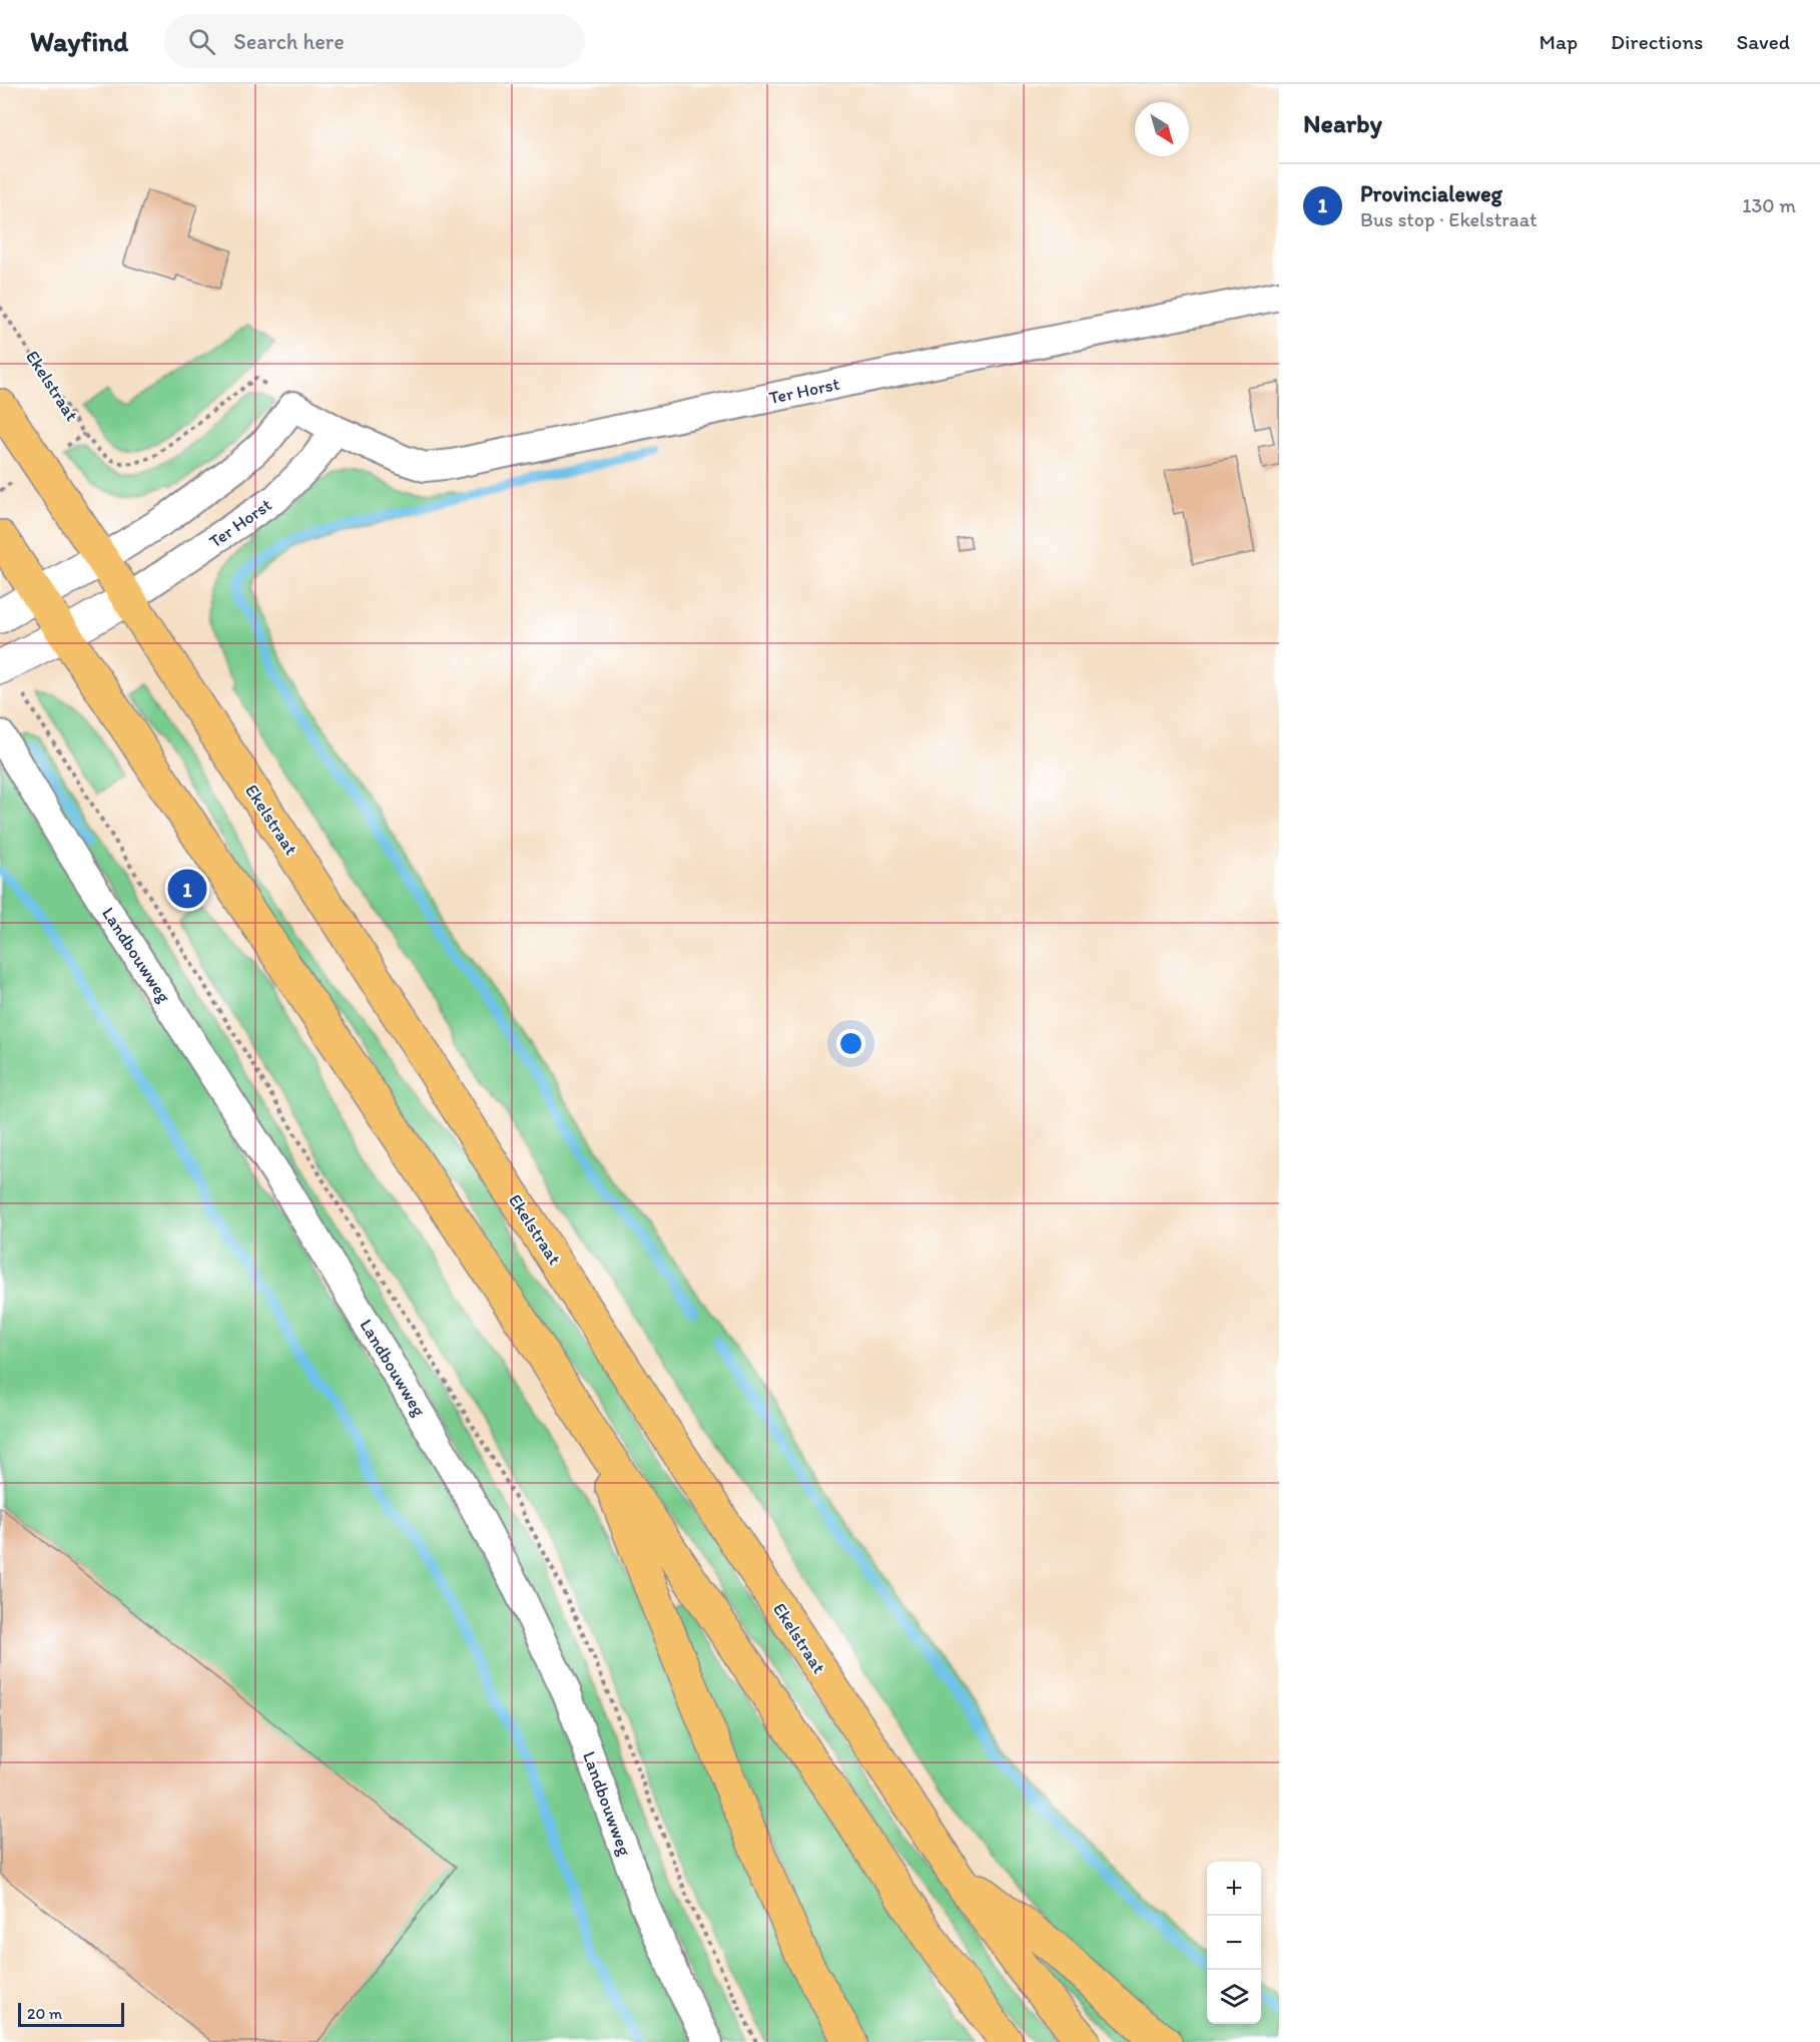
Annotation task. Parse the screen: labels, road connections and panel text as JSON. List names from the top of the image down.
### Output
{
  "streets": {
    "main road": ["Ekelstraat"],
    "street": ["Ter Horst", "Landbouwweg"]
  },
  "crossings": [
    ["Ekelstraat", "Ter Horst"]
  ],
  "scale_bar": "20 m",
  "north": "bottom right",
  "page": {
    "header": "Wayfind",
    "search": "Search here",
    "nav": ["Map", "Directions", "Saved"],
    "heading": "Nearby",
    "list": [
      {
        "mark": "1",
        "name": "Provincialeweg",
        "note": "Bus stop · Ekelstraat",
        "value": "130 m"
      }
    ],
    "pins": "1",
    "map_buttons": ["+", "−"],
    "scale": "20 m"
  }
}
